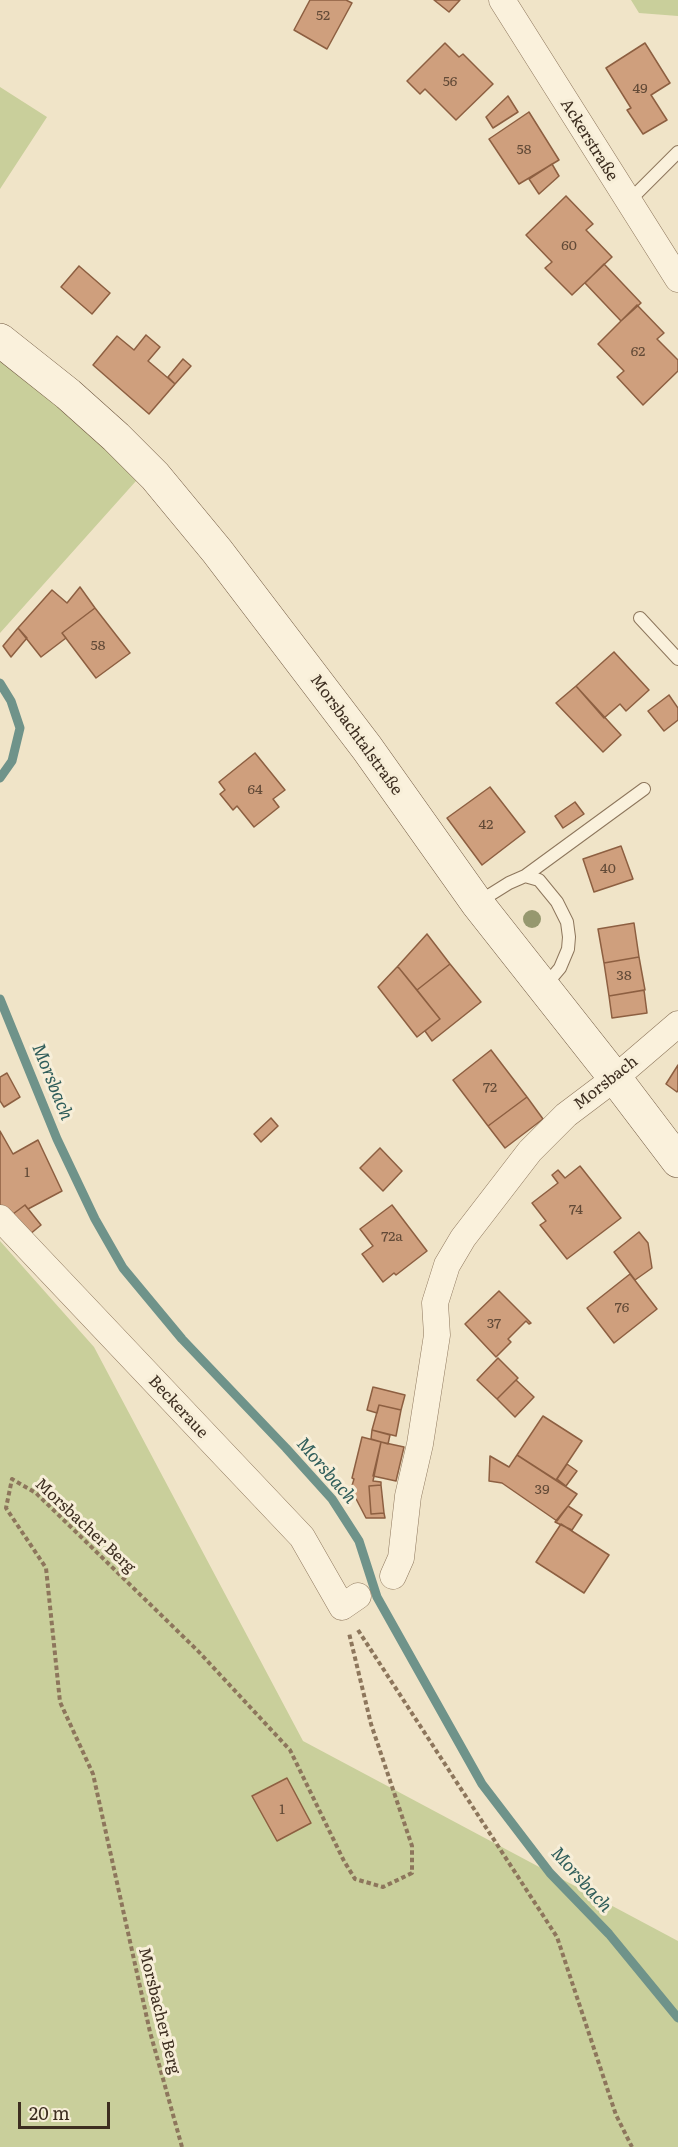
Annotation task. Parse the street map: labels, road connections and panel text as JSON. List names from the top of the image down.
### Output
{
  "streets": {
    "main road": ["Morsbachtalstraße"],
    "street": ["Ackerstraße", "Morsbach", "Beckeraue"],
    "path": ["Morsbacher Berg"]
  },
  "crossings": [
    ["Morsbachtalstraße", "Morsbach"],
    ["Beckeraue", "Morsbacher Berg"]
  ],
  "water": ["Morsbach"],
  "house_numbers": [
    "52",
    "56",
    "49",
    "58",
    "60",
    "62",
    "58",
    "64",
    "42",
    "40",
    "38",
    "72",
    "1",
    "74",
    "72a",
    "76",
    "37",
    "39",
    "1"
  ],
  "scale_bar": "20 m"
}
